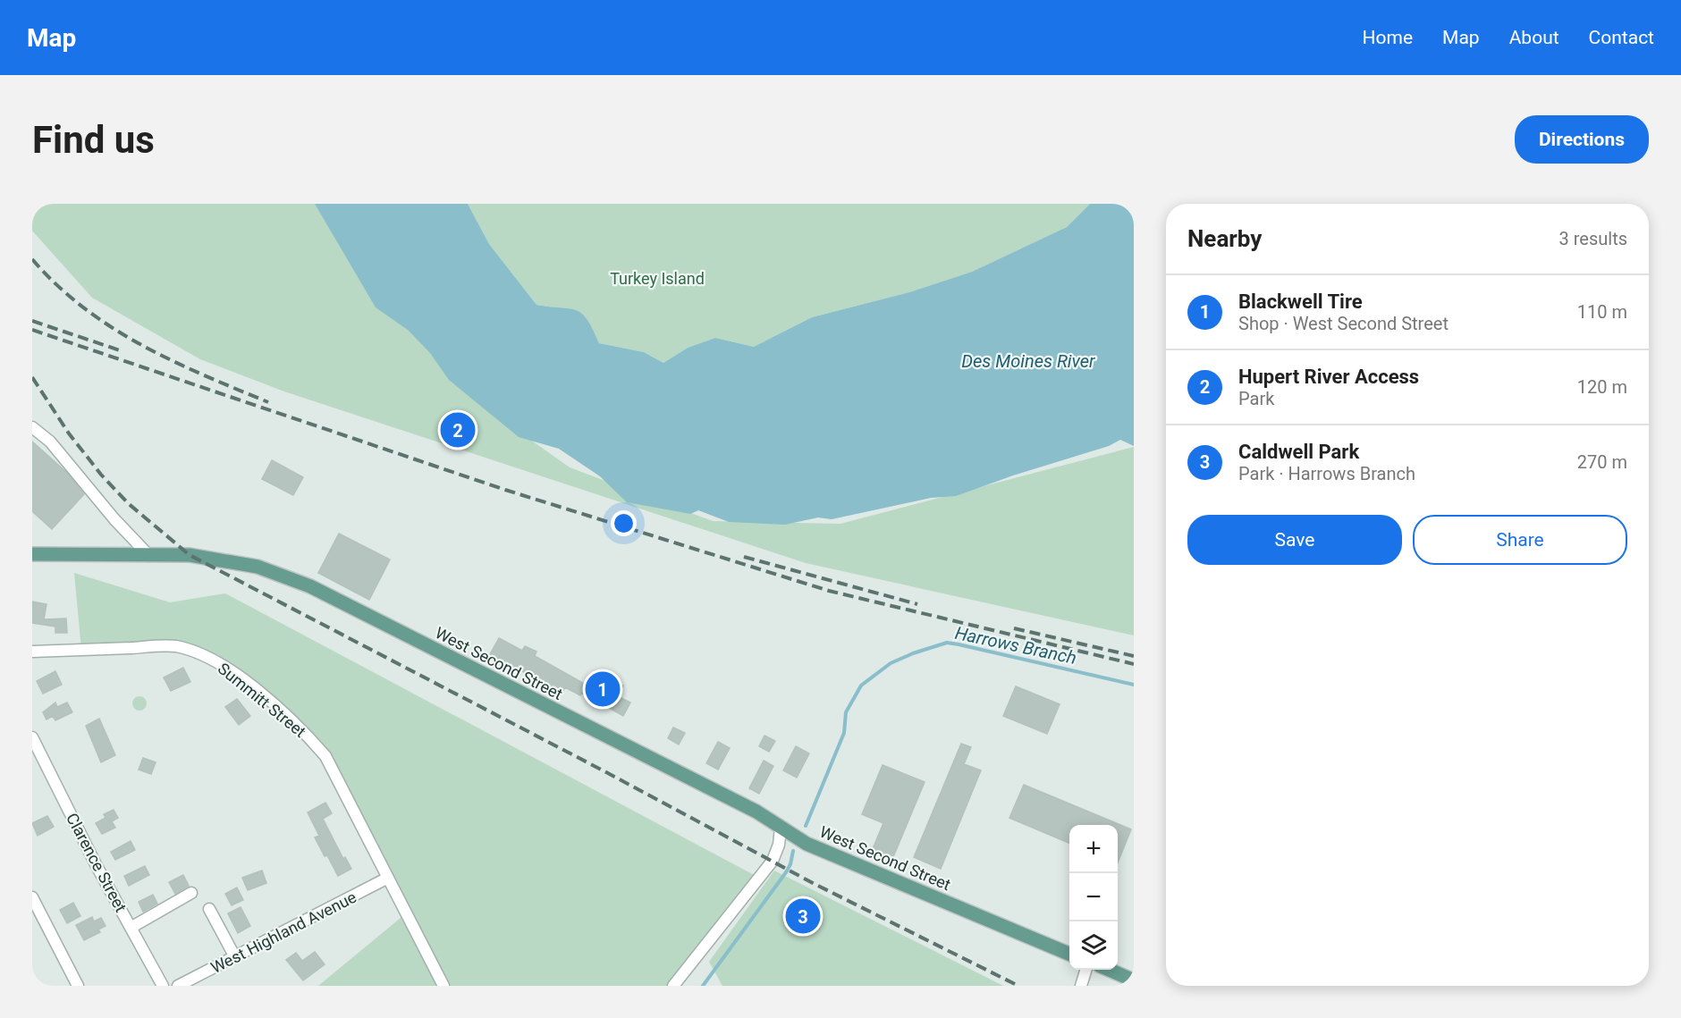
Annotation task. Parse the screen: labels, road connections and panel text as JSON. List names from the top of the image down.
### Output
{
  "streets": {
    "main road": ["West Second Street"],
    "street": ["Summitt Street", "Clarence Street", "West Highland Avenue"]
  },
  "crossings": [
    ["Summitt Street", "West Highland Avenue"]
  ],
  "water": ["Des Moines River", "Harrows Branch"],
  "parks": ["Turkey Island"],
  "page": {
    "header": "Map",
    "nav": [
      "Home",
      "Map",
      "About",
      "Contact"
    ],
    "buttons": [
      "Directions",
      ["Save", "Share"]
    ],
    "title": "Find us",
    "heading": ["Nearby", "3 results"],
    "list": [
      {
        "mark": "1",
        "name": "Blackwell Tire",
        "note": "Shop · West Second Street",
        "value": "110 m"
      },
      {
        "mark": "2",
        "name": "Hupert River Access",
        "note": "Park",
        "value": "120 m"
      },
      {
        "mark": "3",
        "name": "Caldwell Park",
        "note": "Park · Harrows Branch",
        "value": "270 m"
      }
    ],
    "pins": ["2", "1", "3"],
    "map_buttons": ["+", "−"]
  }
}
